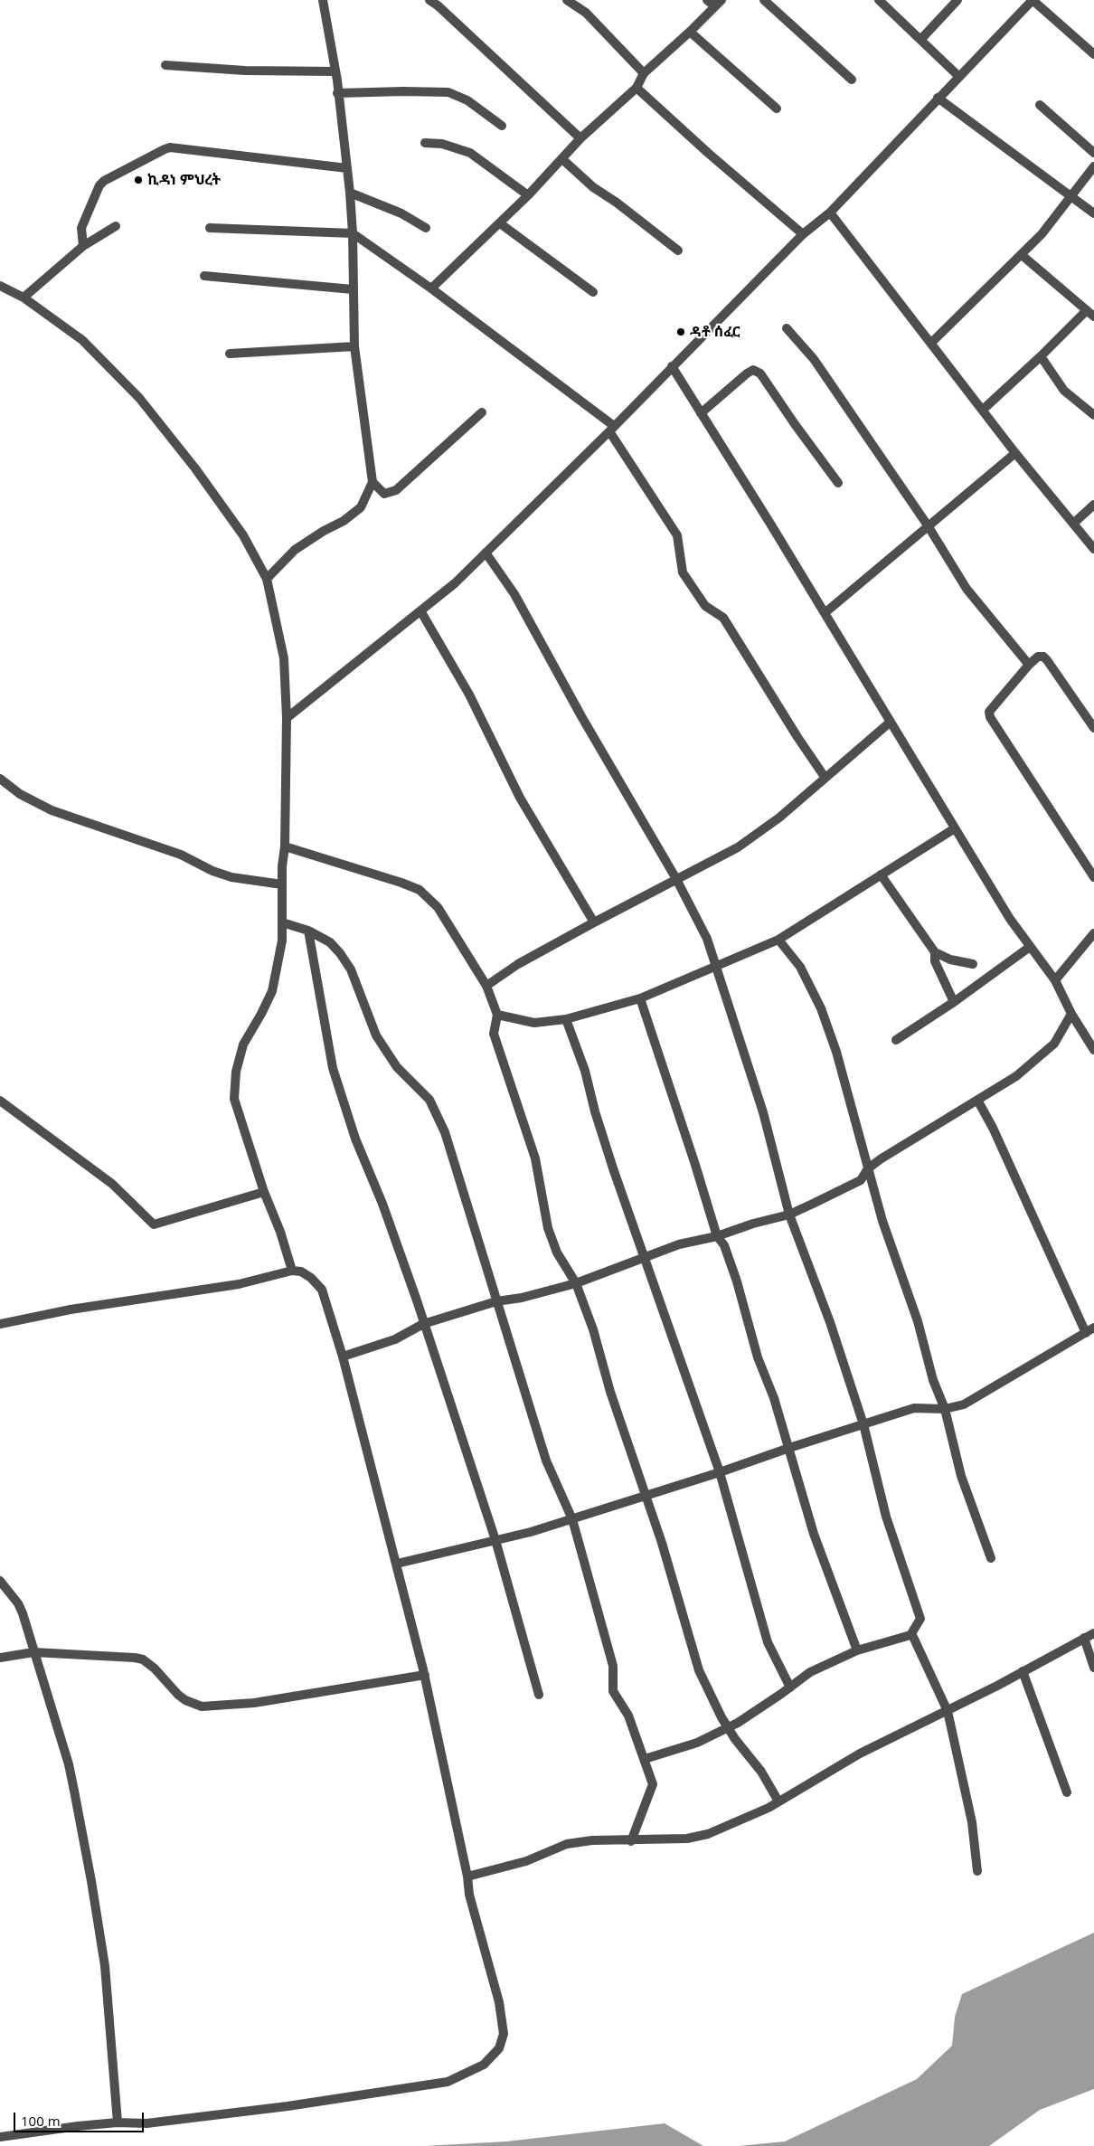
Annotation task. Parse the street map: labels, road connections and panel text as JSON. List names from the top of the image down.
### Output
{
  "places": ["ኪዳነ ምህረት", "ዳቶ ሰፈር"],
  "scale_bar": "100 m"
}
